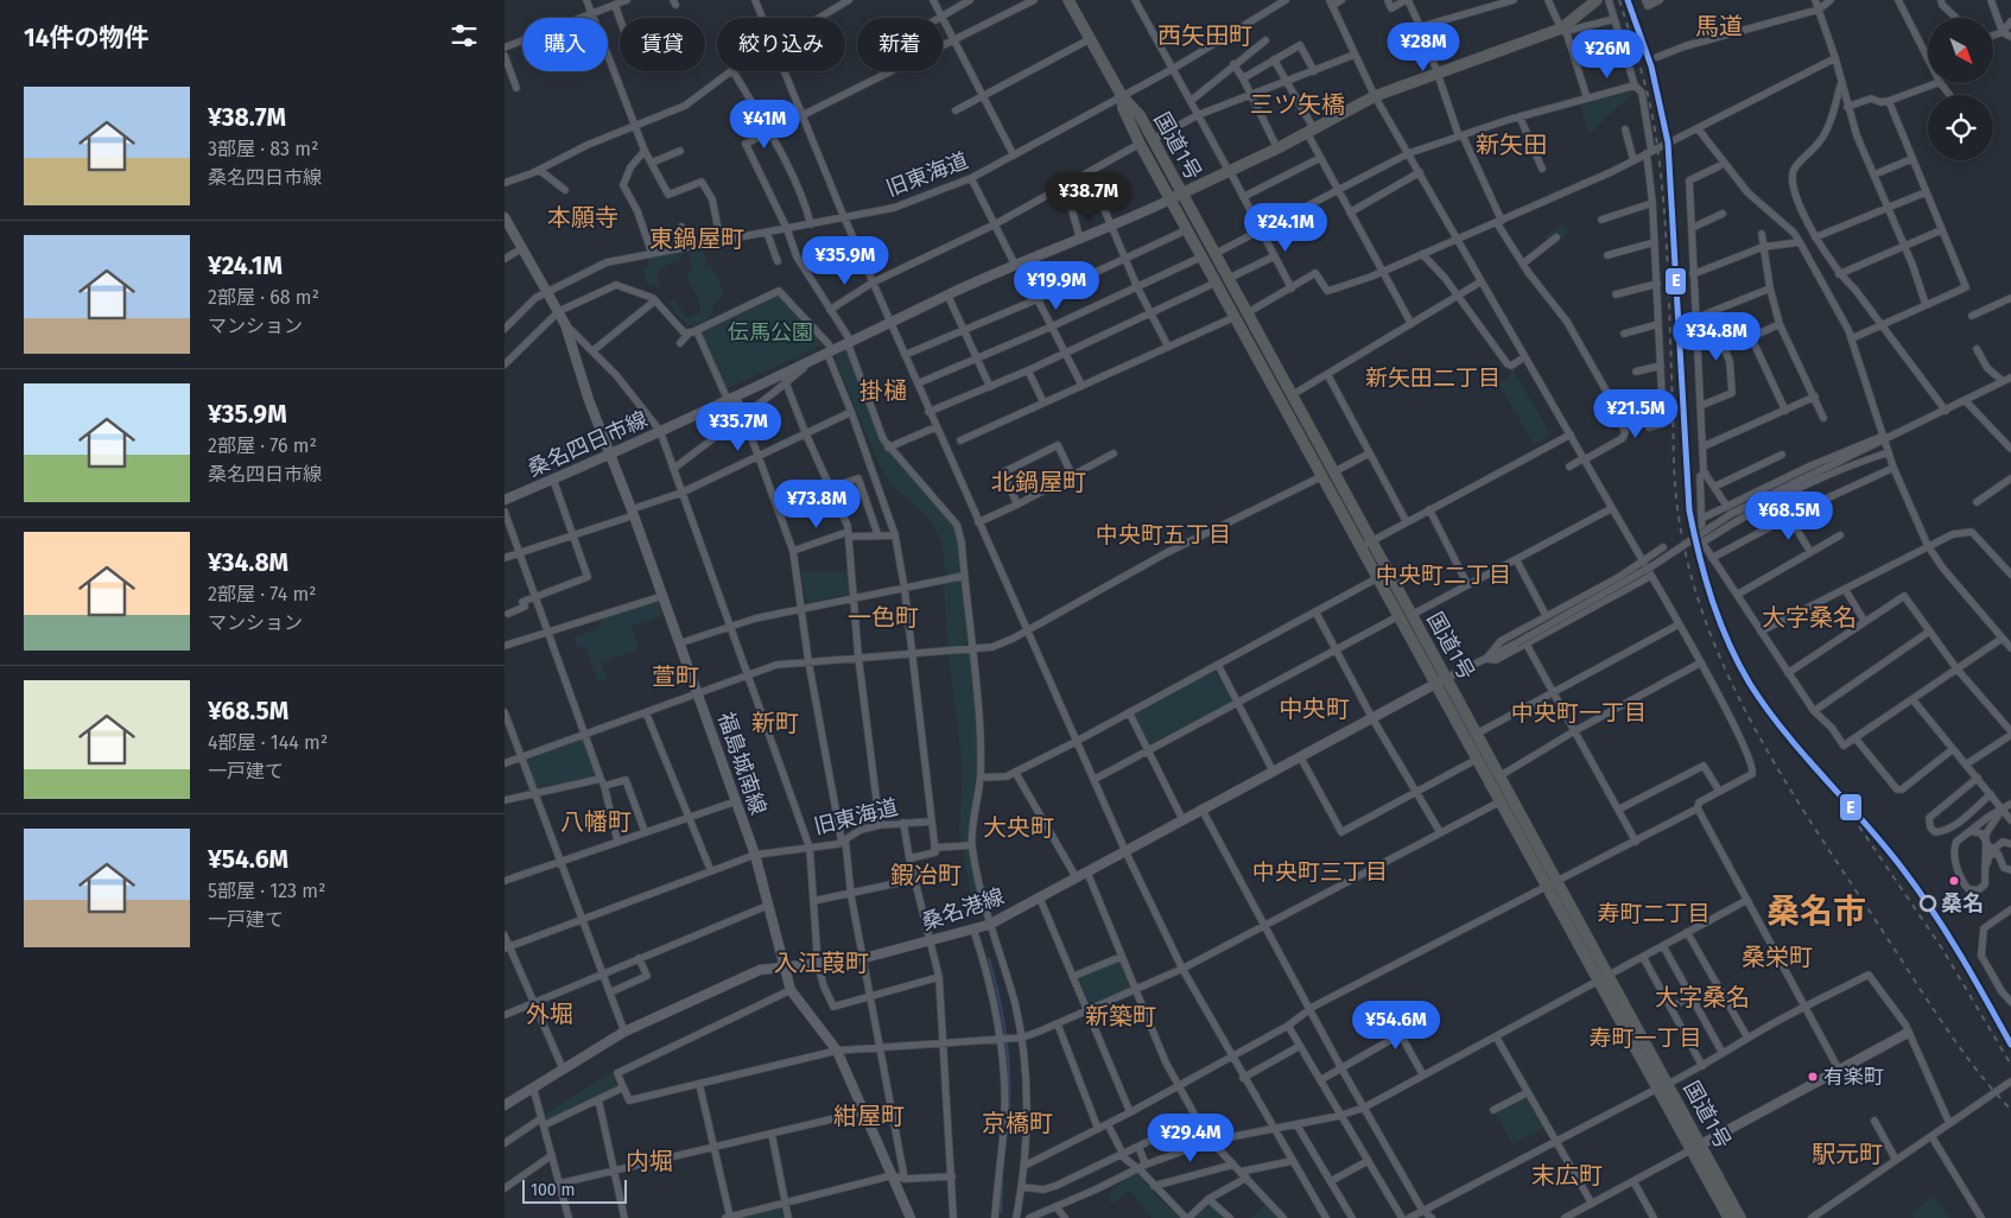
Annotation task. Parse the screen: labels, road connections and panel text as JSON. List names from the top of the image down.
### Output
{
  "streets": {
    "highway": ["国道1号"],
    "main road": ["桑名四日市線", "福島城南線", "桑名港線"],
    "street": ["旧東海道"]
  },
  "crossings": [
    ["国道1号", "旧東海道"],
    ["国道1号", "桑名四日市線"],
    ["国道1号", "桑名港線"],
    ["旧東海道", "桑名四日市線"],
    ["旧東海道", "福島城南線"],
    ["桑名四日市線", "福島城南線"],
    ["福島城南線", "桑名港線"]
  ],
  "districts": [
    "馬道",
    "西矢田町",
    "三ツ矢橋",
    "新矢田",
    "本願寺",
    "東鍋屋町",
    "新矢田二丁目",
    "掛樋",
    "北鍋屋町",
    "中央町五丁目",
    "中央町二丁目",
    "一色町",
    "大字桑名",
    "萱町",
    "中央町",
    "中央町一丁目",
    "新町",
    "八幡町",
    "大央町",
    "中央町三丁目",
    "鍜冶町",
    "桑名市",
    "寿町二丁目",
    "桑栄町",
    "入江葭町",
    "大字桑名",
    "外堀",
    "新築町",
    "寿町一丁目",
    "紺屋町",
    "京橋町",
    "駅元町",
    "内堀",
    "末広町"
  ],
  "parks": ["伝馬公園"],
  "places": ["桑名", "有楽町"],
  "lines": ["transit line E"],
  "scale_bar": "100 m",
  "north": "bottom right",
  "page": {
    "heading": "14件の物件",
    "chip": [
      "購入",
      "賃貸",
      "絞り込み",
      "新着"
    ],
    "price": [
      "¥28M",
      "¥26M",
      "¥41M",
      "¥38.7M",
      "¥24.1M",
      "¥35.9M",
      "¥19.9M",
      "¥34.8M",
      "¥21.5M",
      "¥35.7M",
      "¥73.8M",
      "¥68.5M",
      "¥54.6M",
      "¥29.4M"
    ],
    "list": [
      {
        "name": "¥38.7M",
        "note": "3部屋 · 83 m² · 桑名四日市線"
      },
      {
        "name": "¥24.1M",
        "note": "2部屋 · 68 m² · マンション"
      },
      {
        "name": "¥35.9M",
        "note": "2部屋 · 76 m² · 桑名四日市線"
      },
      {
        "name": "¥34.8M",
        "note": "2部屋 · 74 m² · マンション"
      },
      {
        "name": "¥68.5M",
        "note": "4部屋 · 144 m² · 一戸建て"
      },
      {
        "name": "¥54.6M",
        "note": "5部屋 · 123 m² · 一戸建て"
      }
    ],
    "scale": "100 m"
  }
}
